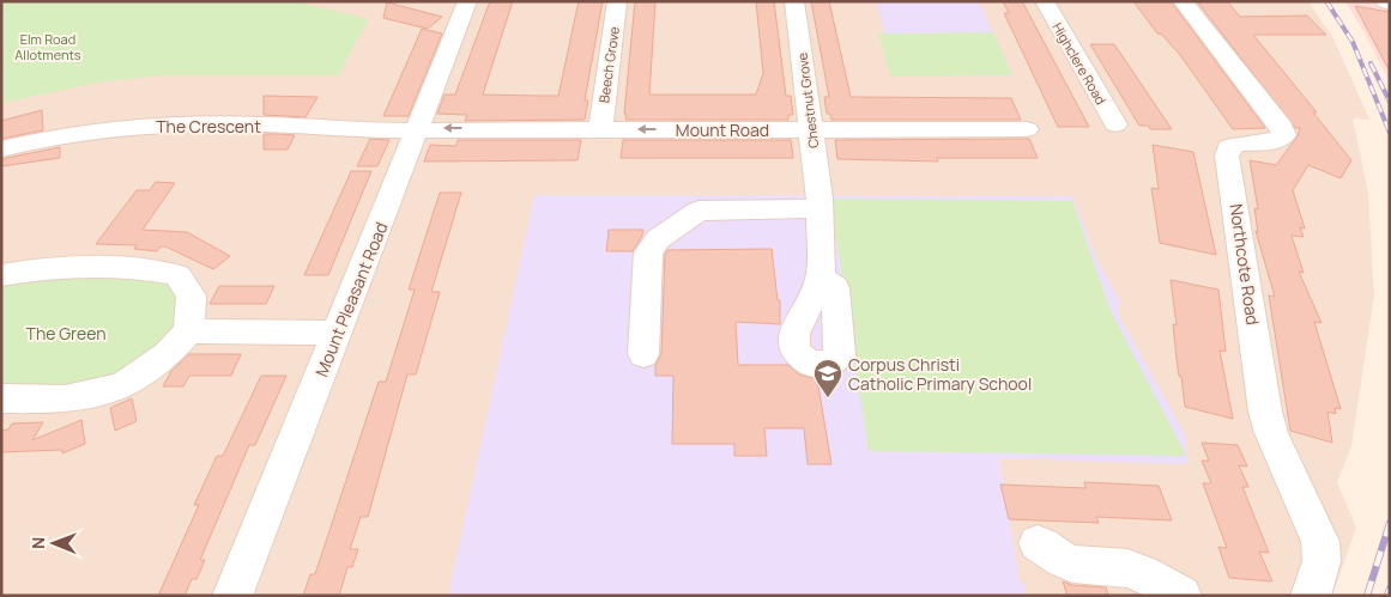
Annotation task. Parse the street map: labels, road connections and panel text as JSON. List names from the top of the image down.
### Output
{
  "streets": {
    "street": [
      "Highclere Road",
      "Beech Grove",
      "Chestnut Grove",
      "The Crescent",
      "Mount Road",
      "Northcote Road",
      "Mount Pleasant Road"
    ]
  },
  "crossings": [
    ["Beech Grove", "Mount Road"],
    ["Chestnut Grove", "Mount Road"],
    ["The Crescent", "Mount Road"],
    ["The Crescent", "Mount Pleasant Road"],
    ["Mount Road", "Mount Pleasant Road"]
  ],
  "one_way": ["Mount Road"],
  "parks": ["Elm Road Allotments", "The Green"],
  "places": {
    "school or university": ["Corpus Christi Catholic Primary School"]
  },
  "north": "left"
}
